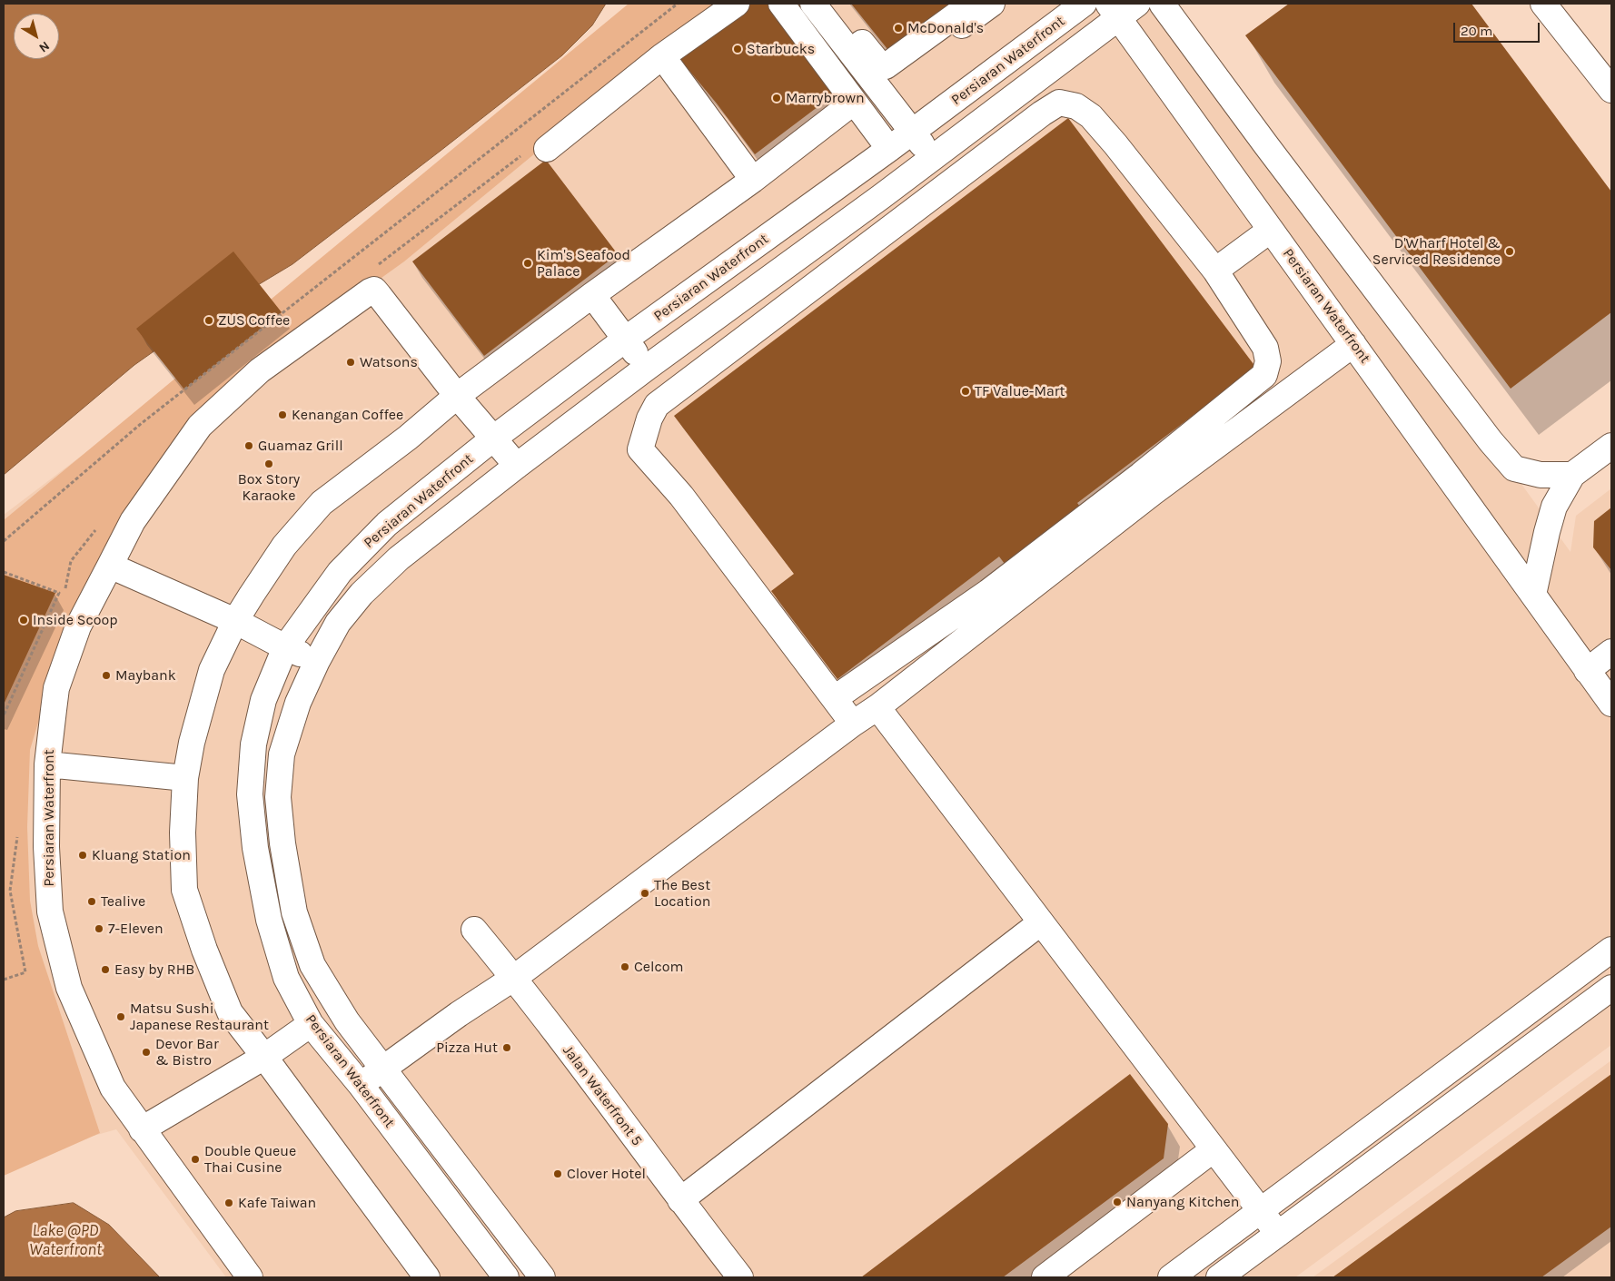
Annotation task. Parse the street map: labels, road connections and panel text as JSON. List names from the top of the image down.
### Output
{
  "streets": {
    "street": ["Persiaran Waterfront", "Jalan Waterfront 5"]
  },
  "water": ["Lake @PD Waterfront"],
  "places": [
    "McDonald's",
    "Starbucks",
    "Marrybrown",
    "D'Wharf Hotel & Serviced Residence",
    "Kim's Seafood Palace",
    "ZUS Coffee",
    "Watsons",
    "TF Value-Mart",
    "Kenangan Coffee",
    "Guamaz Grill",
    "Box Story Karaoke",
    "Inside Scoop",
    "Maybank",
    "Kluang Station",
    "The Best Location",
    "Tealive",
    "7-Eleven",
    "Celcom",
    "Easy by RHB",
    "Matsu Sushi Japanese Restaurant",
    "Pizza Hut",
    "Devor Bar & Bistro",
    "Double Queue Thai Cusine",
    "Clover Hotel",
    "Nanyang Kitchen",
    "Kafe Taiwan"
  ],
  "scale_bar": "20 m",
  "north": "bottom right"
}
